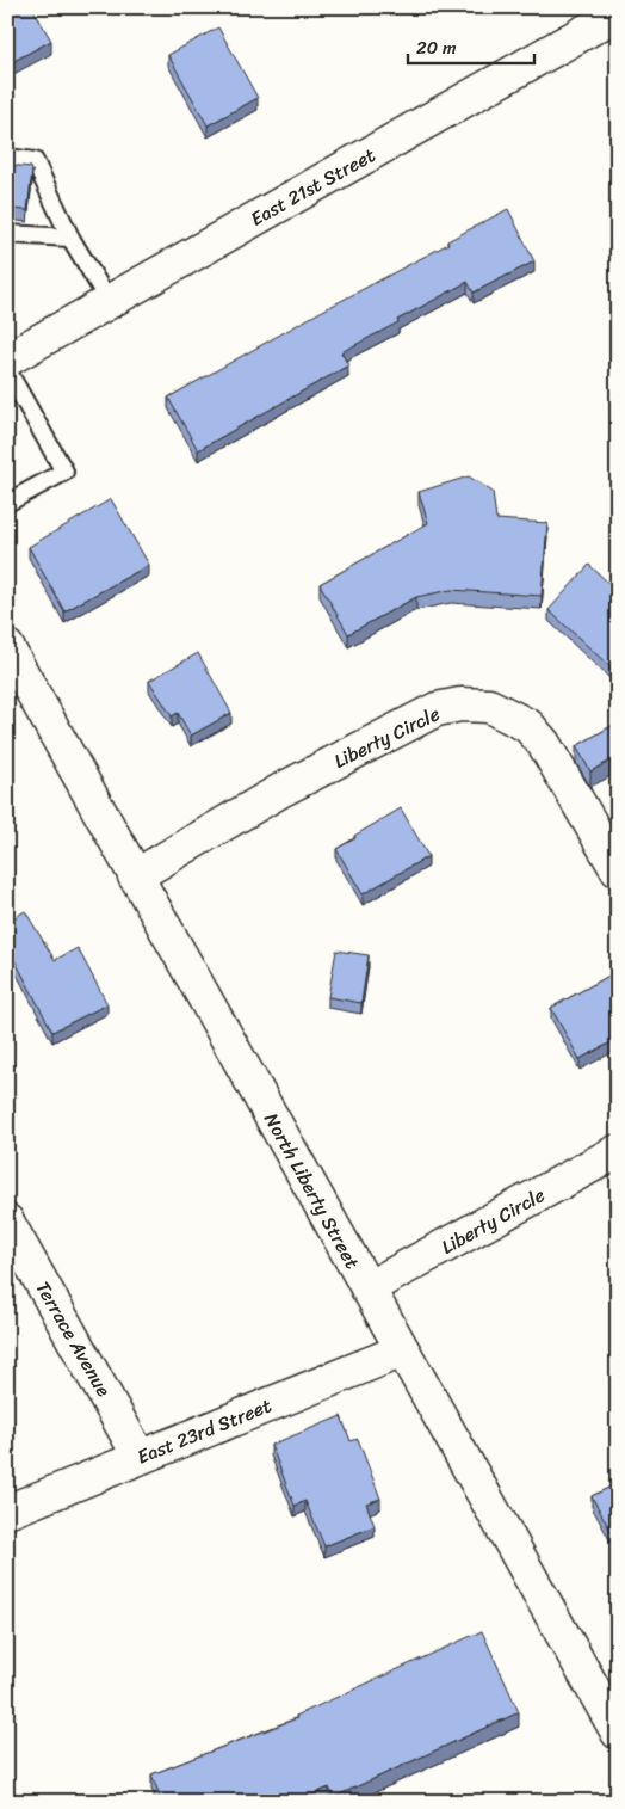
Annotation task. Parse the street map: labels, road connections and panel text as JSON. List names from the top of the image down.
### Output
{
  "streets": {
    "street": [
      "East 21st Street",
      "Liberty Circle",
      "North Liberty Street",
      "Terrace Avenue",
      "East 23rd Street"
    ]
  },
  "crossings": [
    ["Liberty Circle", "North Liberty Street"],
    ["North Liberty Street", "East 23rd Street"],
    ["Terrace Avenue", "East 23rd Street"]
  ],
  "scale_bar": "20 m"
}
